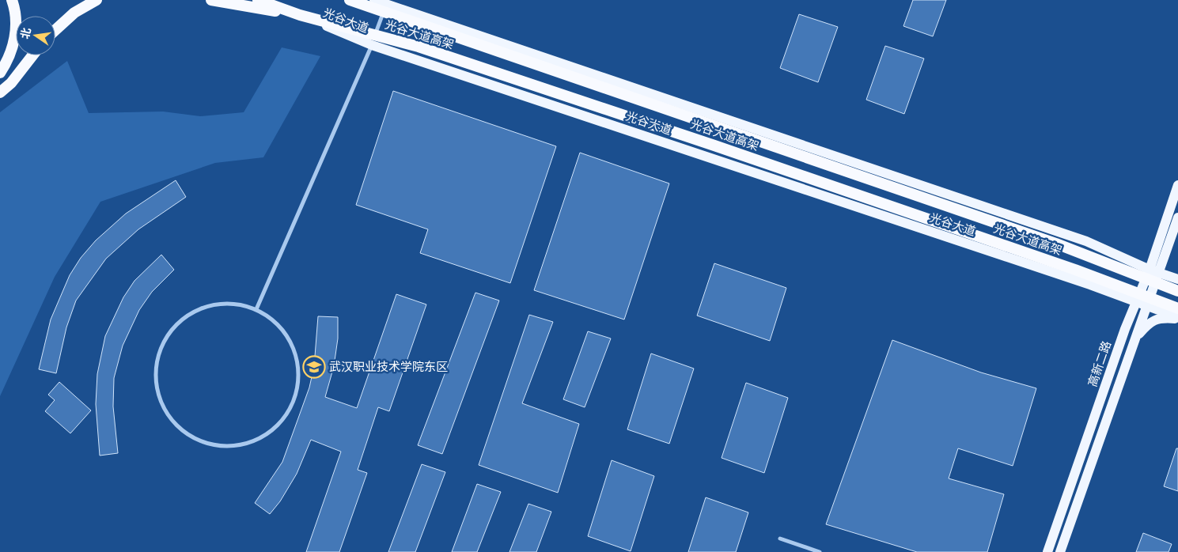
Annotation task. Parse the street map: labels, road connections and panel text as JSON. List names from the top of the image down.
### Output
{
  "streets": {
    "highway": ["光谷大道高架"],
    "main road": ["光谷大道", "高新二路"]
  },
  "crossings": [
    ["光谷大道", "高新二路"]
  ],
  "places": {
    "school or university": ["武汉职业技术学院东区"]
  },
  "north": "left"
}
